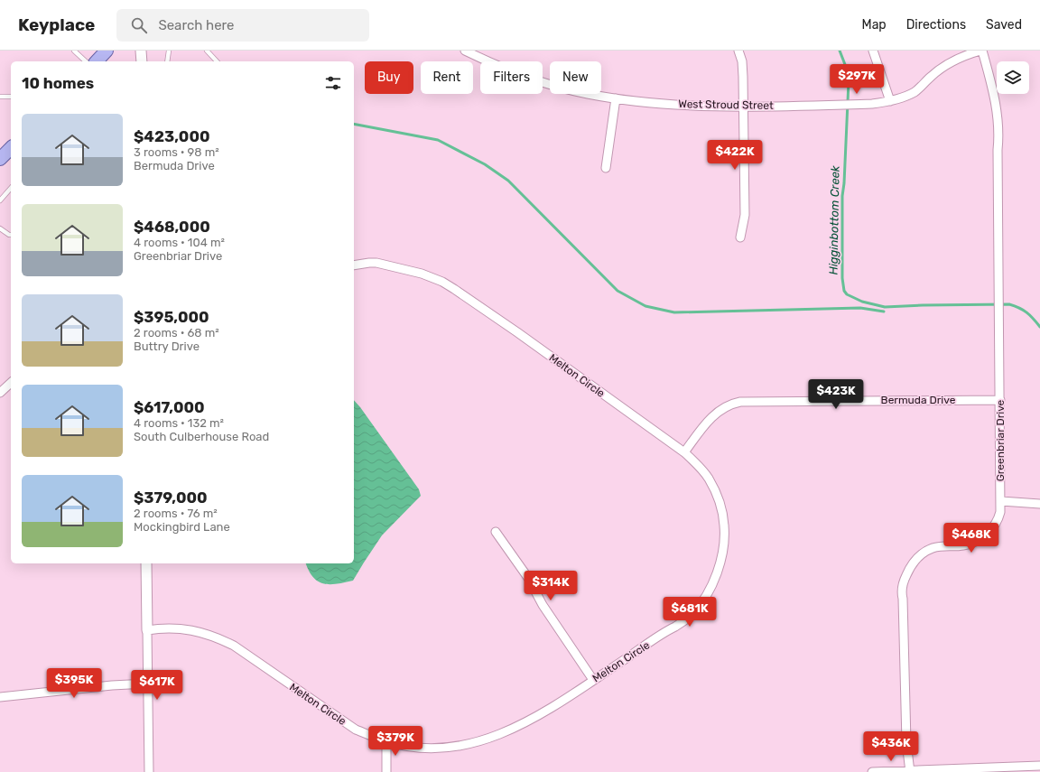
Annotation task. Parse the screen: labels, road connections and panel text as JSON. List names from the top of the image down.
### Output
{
  "streets": {
    "street": [
      "West Stroud Street",
      "Melton Circle",
      "Bermuda Drive",
      "Greenbriar Drive"
    ]
  },
  "crossings": [
    ["West Stroud Street", "Greenbriar Drive"],
    ["Melton Circle", "Bermuda Drive"],
    ["Bermuda Drive", "Greenbriar Drive"]
  ],
  "water": ["Higginbottom Creek"],
  "page": {
    "header": "Keyplace",
    "search": "Search here",
    "nav": ["Map", "Directions", "Saved"],
    "chip": [
      "Buy",
      "Rent",
      "Filters",
      "New"
    ],
    "heading": "10 homes",
    "price": [
      "$297K",
      "$422K",
      "$423K",
      "$468K",
      "$314K",
      "$681K",
      "$395K",
      "$617K",
      "$379K",
      "$436K"
    ],
    "list": [
      {
        "name": "$423,000",
        "note": "3 rooms · 98 m² · Bermuda Drive"
      },
      {
        "name": "$468,000",
        "note": "4 rooms · 104 m² · Greenbriar Drive"
      },
      {
        "name": "$395,000",
        "note": "2 rooms · 68 m² · Buttry Drive"
      },
      {
        "name": "$617,000",
        "note": "4 rooms · 132 m² · South Culberhouse Road"
      },
      {
        "name": "$379,000",
        "note": "2 rooms · 76 m² · Mockingbird Lane"
      }
    ]
  }
}
